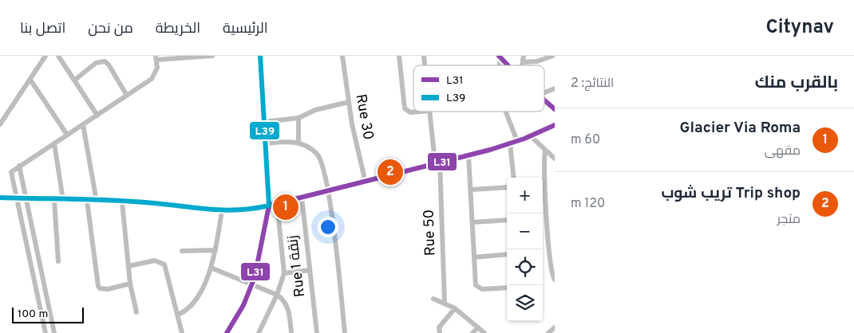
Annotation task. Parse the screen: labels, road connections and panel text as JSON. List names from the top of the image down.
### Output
{
  "streets": {
    "street": ["Rue 30", "Rue 50", "Rue 1 زنقة"]
  },
  "lines": ["transit line L31", "transit line L39"],
  "legend": ["L31", "L39"],
  "scale_bar": "100 m",
  "page": {
    "header": "Citynav",
    "nav": [
      "الرئيسية",
      "الخريطة",
      "من نحن",
      "اتصل بنا"
    ],
    "heading": ["بالقرب منك", "النتائج: 2"],
    "list": [
      {
        "mark": "1",
        "name": "Glacier Via Roma",
        "note": "مقهى",
        "value": "60 m"
      },
      {
        "mark": "2",
        "name": "Trip shop تريب شوب",
        "note": "متجر",
        "value": "120 m"
      }
    ],
    "pins": ["2", "1"],
    "map_buttons": ["+", "−"],
    "scale": "100 m"
  }
}
